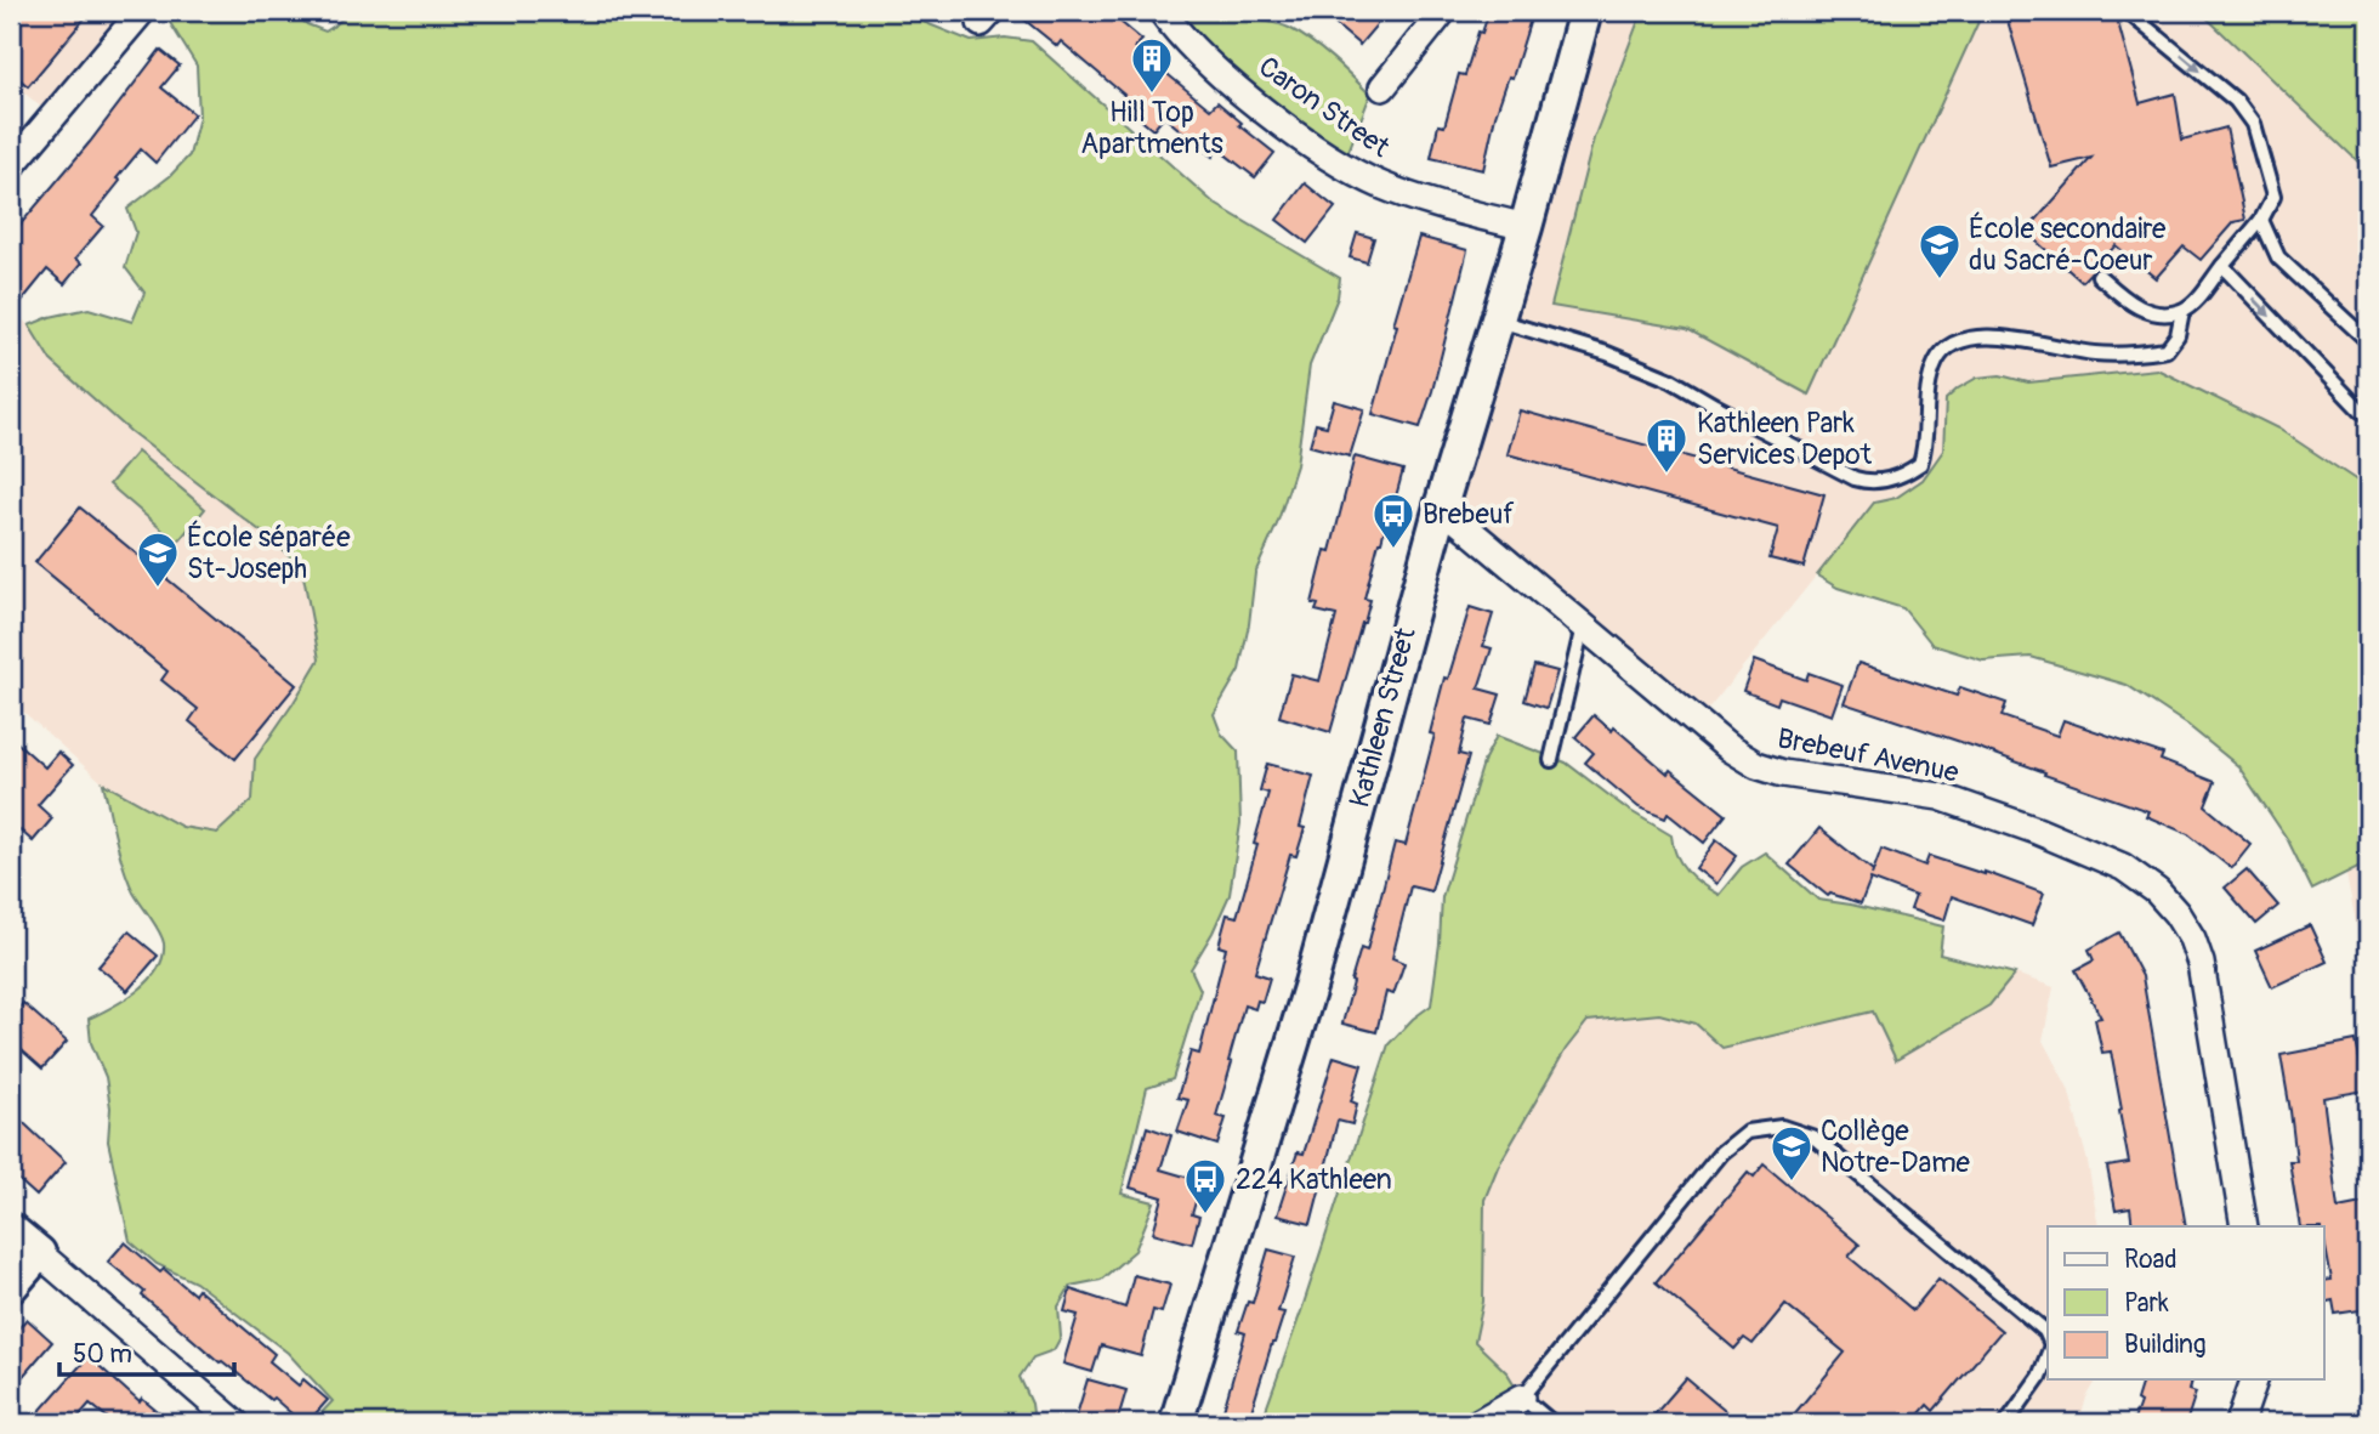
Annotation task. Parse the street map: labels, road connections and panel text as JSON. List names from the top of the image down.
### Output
{
  "streets": {
    "street": ["Caron Street", "Kathleen Street", "Brebeuf Avenue"]
  },
  "crossings": [
    ["Caron Street", "Kathleen Street"],
    ["Kathleen Street", "Brebeuf Avenue"]
  ],
  "places": {
    "building": ["Hill Top Apartments", "Kathleen Park Services Depot"],
    "school or university": ["École secondaire du Sacré-Coeur", "École séparée St-Joseph", "Collège Notre-Dame"],
    "bus stop": ["Brebeuf", "224 Kathleen"]
  },
  "legend": ["Road", "Park", "Building"],
  "scale_bar": "50 m"
}
